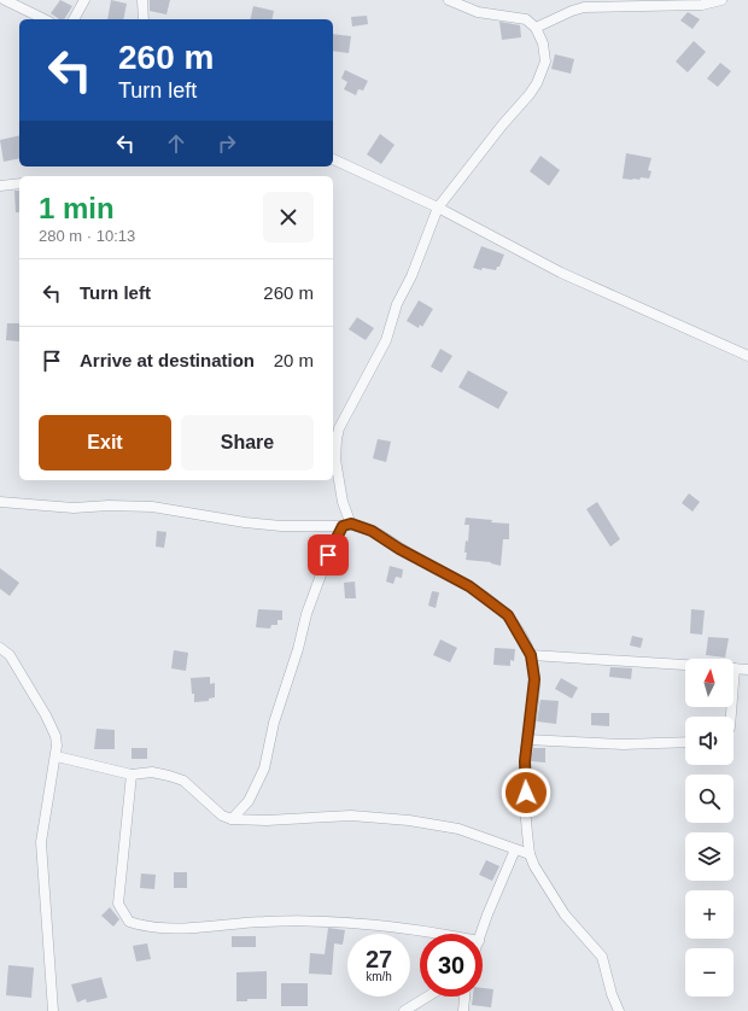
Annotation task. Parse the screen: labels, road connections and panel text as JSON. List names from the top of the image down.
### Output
{
  "north": "top",
  "page": {
    "turn": ["260 m", "Turn left"],
    "heading": ["1 min", "280 m · 10:13"],
    "list": [
      {
        "name": "Turn left",
        "value": "260 m"
      },
      {
        "name": "Arrive at destination",
        "value": "20 m"
      }
    ],
    "buttons": ["Exit", "Share"],
    "map_buttons": ["+", "−"],
    "speed": "27 km/h",
    "limit": "30"
  }
}
